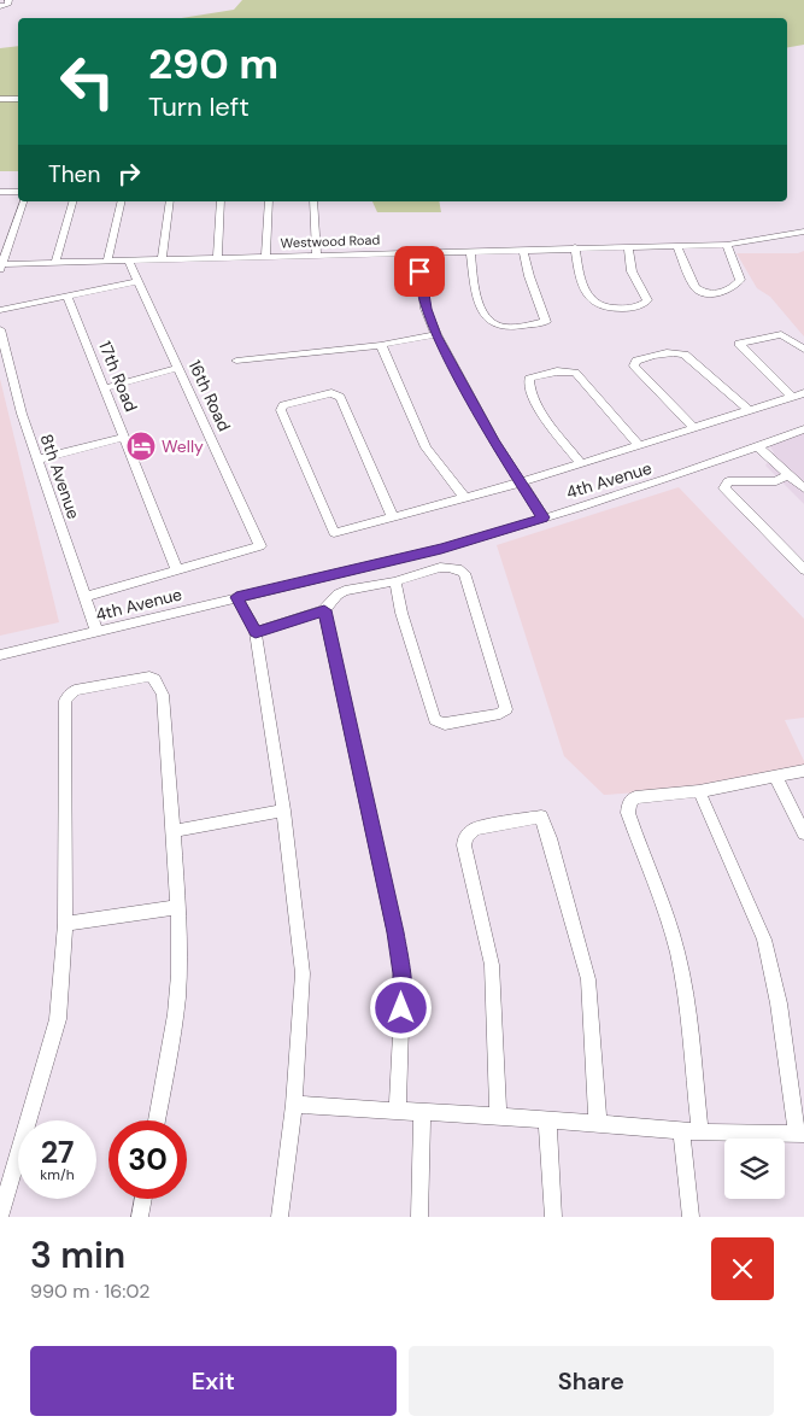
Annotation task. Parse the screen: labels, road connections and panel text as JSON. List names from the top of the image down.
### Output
{
  "streets": {
    "street": [
      "Westwood Road",
      "17th Road",
      "16th Road",
      "8th Avenue",
      "4th Avenue"
    ]
  },
  "crossings": [
    ["Westwood Road", "16th Road"],
    ["17th Road", "16th Road"],
    ["8th Avenue", "4th Avenue"]
  ],
  "places": {
    "hotel": ["Welly"]
  },
  "page": {
    "turn": ["290 m", "Turn left"],
    "then": "Then",
    "speed": "27 km/h",
    "limit": "30",
    "heading": ["3 min", "990 m · 16:02"],
    "buttons": ["Exit", "Share"]
  }
}
